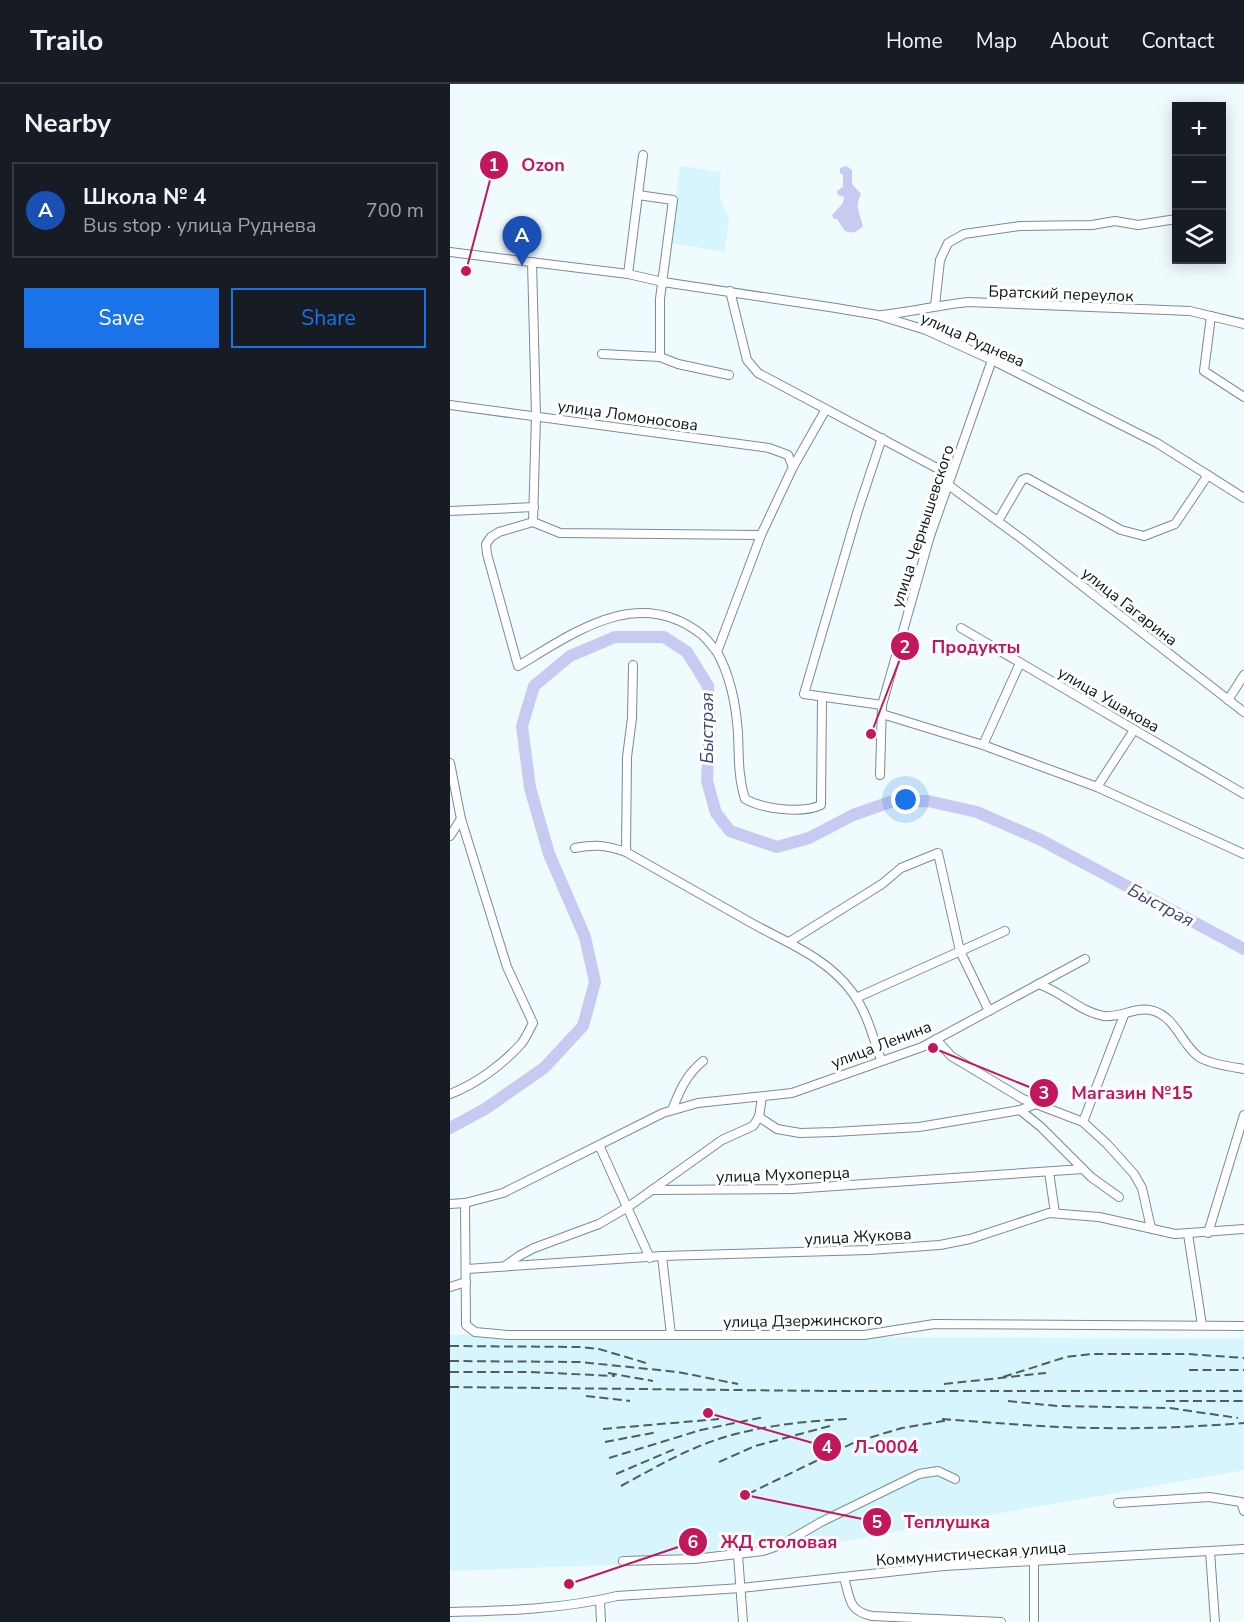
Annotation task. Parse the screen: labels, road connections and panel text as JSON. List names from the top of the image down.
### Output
{
  "streets": {
    "street": [
      "Братский переулок",
      "улица Руднева",
      "улица Ломоносова",
      "улица Чернышевского",
      "улица Гагарина",
      "улица Ушакова",
      "улица Ленина",
      "улица Мухоперца",
      "улица Жукова",
      "улица Дзержинского",
      "Коммунистическая улица"
    ]
  },
  "crossings": [
    ["Братский переулок", "улица Руднева"],
    ["улица Руднева", "улица Чернышевского"],
    ["улица Чернышевского", "улица Гагарина"]
  ],
  "water": ["Быстрая"],
  "places": [
    "Ozon",
    "Продукты",
    "Магазин №15",
    "Л-0004",
    "Теплушка",
    "ЖД столовая"
  ],
  "page": {
    "header": "Trailo",
    "nav": [
      "Home",
      "Map",
      "About",
      "Contact"
    ],
    "heading": "Nearby",
    "map_buttons": ["+", "−"],
    "list": [
      {
        "mark": "A",
        "name": "Школа № 4",
        "note": "Bus stop · улица Руднева",
        "value": "700 m"
      }
    ],
    "pins": "A",
    "buttons": ["Save", "Share"]
  }
}
